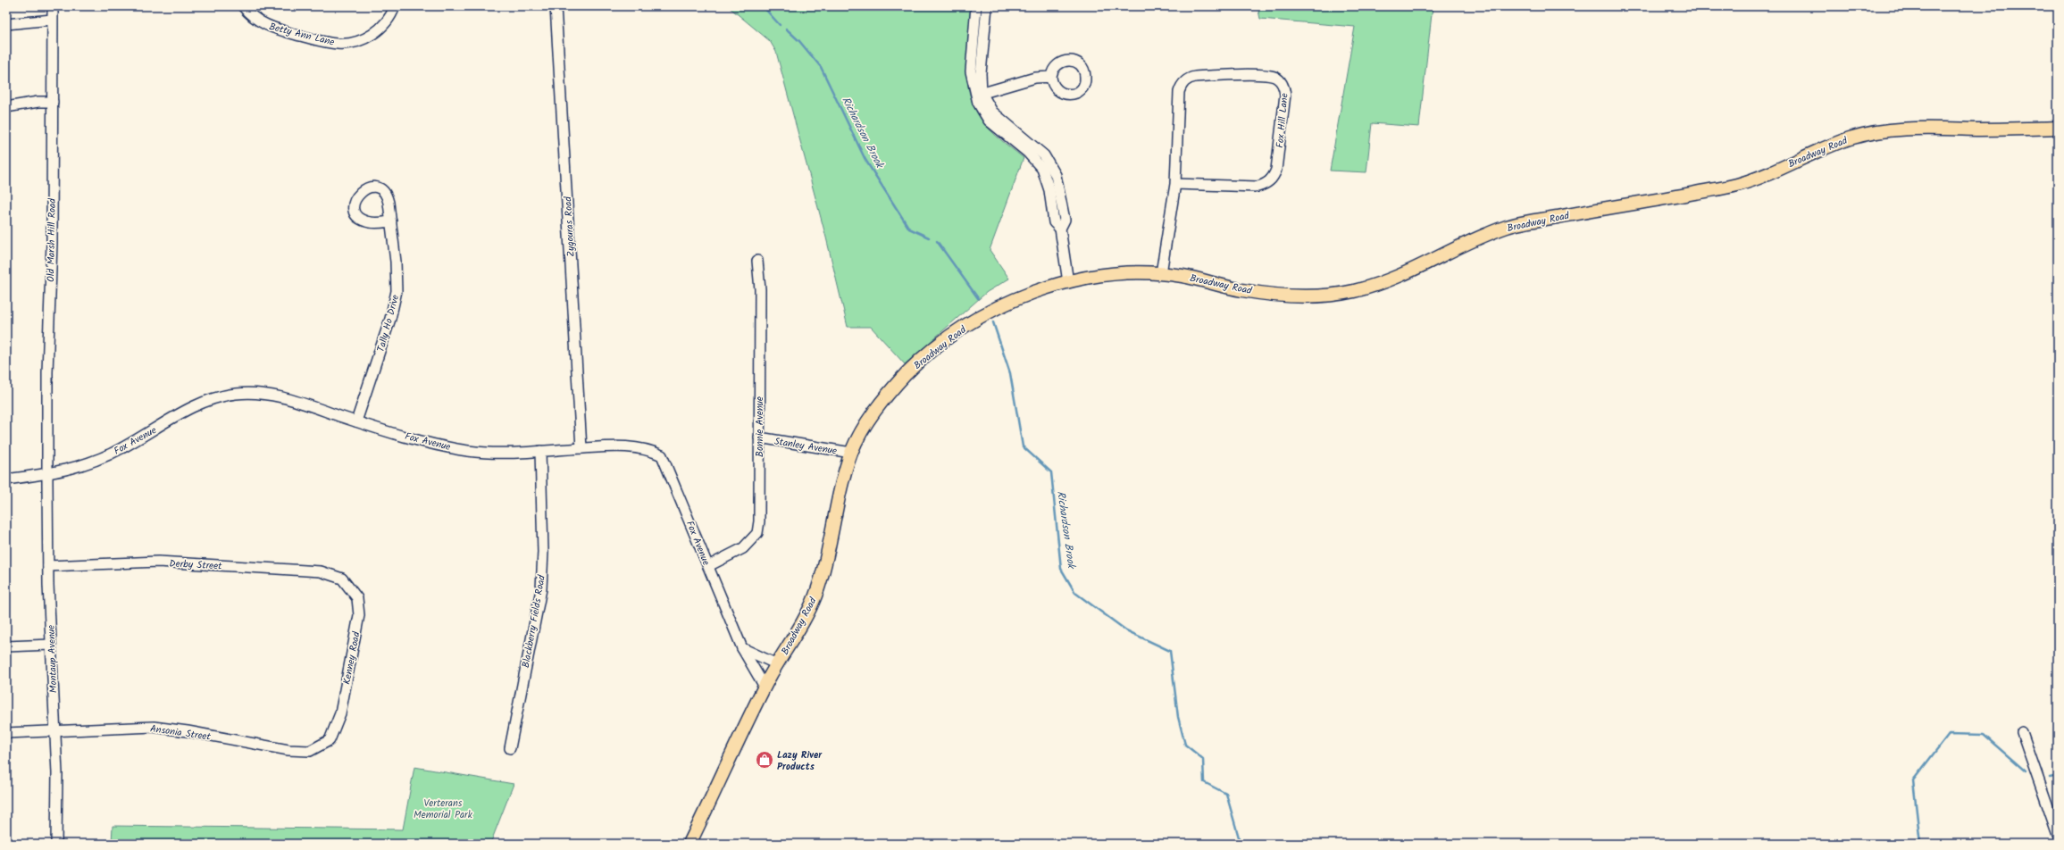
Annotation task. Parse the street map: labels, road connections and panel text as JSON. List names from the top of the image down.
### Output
{
  "streets": {
    "main road": ["Broadway Road"],
    "street": [
      "Betty Ann Lane",
      "Fox Hill Lane",
      "Zygouras Road",
      "Old Marsh Hill Road",
      "Tally Ho Drive",
      "Bonnie Avenue",
      "Fox Avenue",
      "Stanley Avenue",
      "Derby Street",
      "Blackberry Fields Road",
      "Kenney Road",
      "Montaup Avenue",
      "Ansonia Street"
    ]
  },
  "crossings": [
    ["Fox Hill Lane", "Broadway Road"],
    ["Broadway Road", "Fox Avenue"],
    ["Broadway Road", "Stanley Avenue"],
    ["Zygouras Road", "Fox Avenue"],
    ["Old Marsh Hill Road", "Fox Avenue"],
    ["Old Marsh Hill Road", "Montaup Avenue"],
    ["Tally Ho Drive", "Fox Avenue"],
    ["Bonnie Avenue", "Fox Avenue"],
    ["Bonnie Avenue", "Stanley Avenue"],
    ["Fox Avenue", "Blackberry Fields Road"],
    ["Fox Avenue", "Montaup Avenue"],
    ["Derby Street", "Kenney Road"],
    ["Derby Street", "Montaup Avenue"],
    ["Kenney Road", "Ansonia Street"],
    ["Montaup Avenue", "Ansonia Street"]
  ],
  "water": ["Richardson Brook"],
  "parks": ["Verterans Memorial Park"],
  "places": {
    "shop": ["Lazy River Products"]
  }
}
